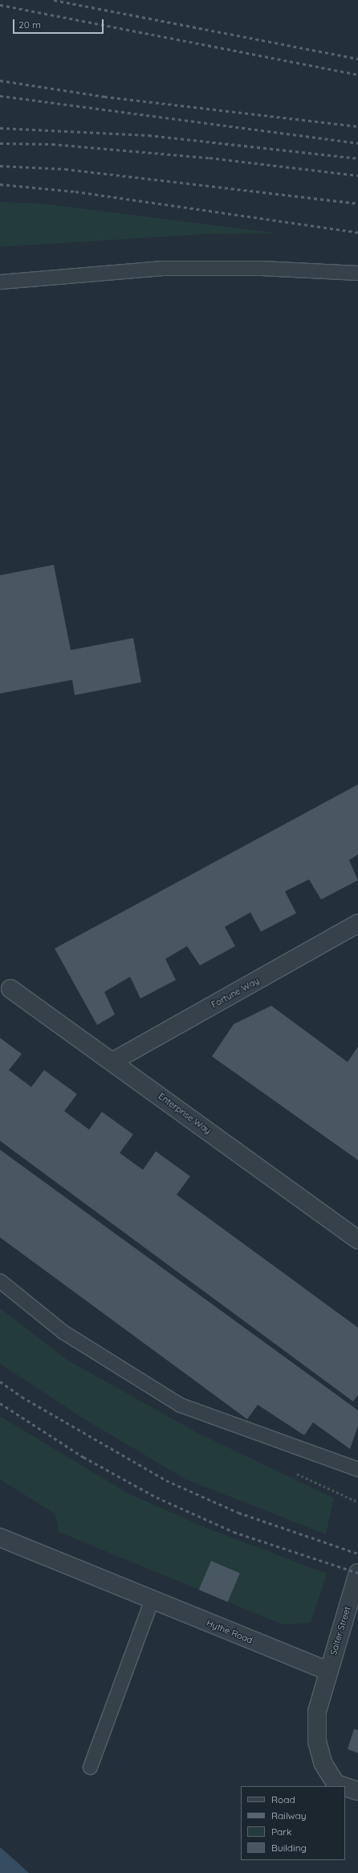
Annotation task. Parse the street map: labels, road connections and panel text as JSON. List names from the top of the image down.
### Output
{
  "streets": {
    "street": [
      "Fortune Way",
      "Enterprise Way",
      "Salter Street",
      "Hythe Road"
    ]
  },
  "crossings": [
    ["Fortune Way", "Enterprise Way"],
    ["Salter Street", "Hythe Road"]
  ],
  "legend": [
    "Road",
    "Railway",
    "Park",
    "Building"
  ],
  "scale_bar": "20 m"
}
